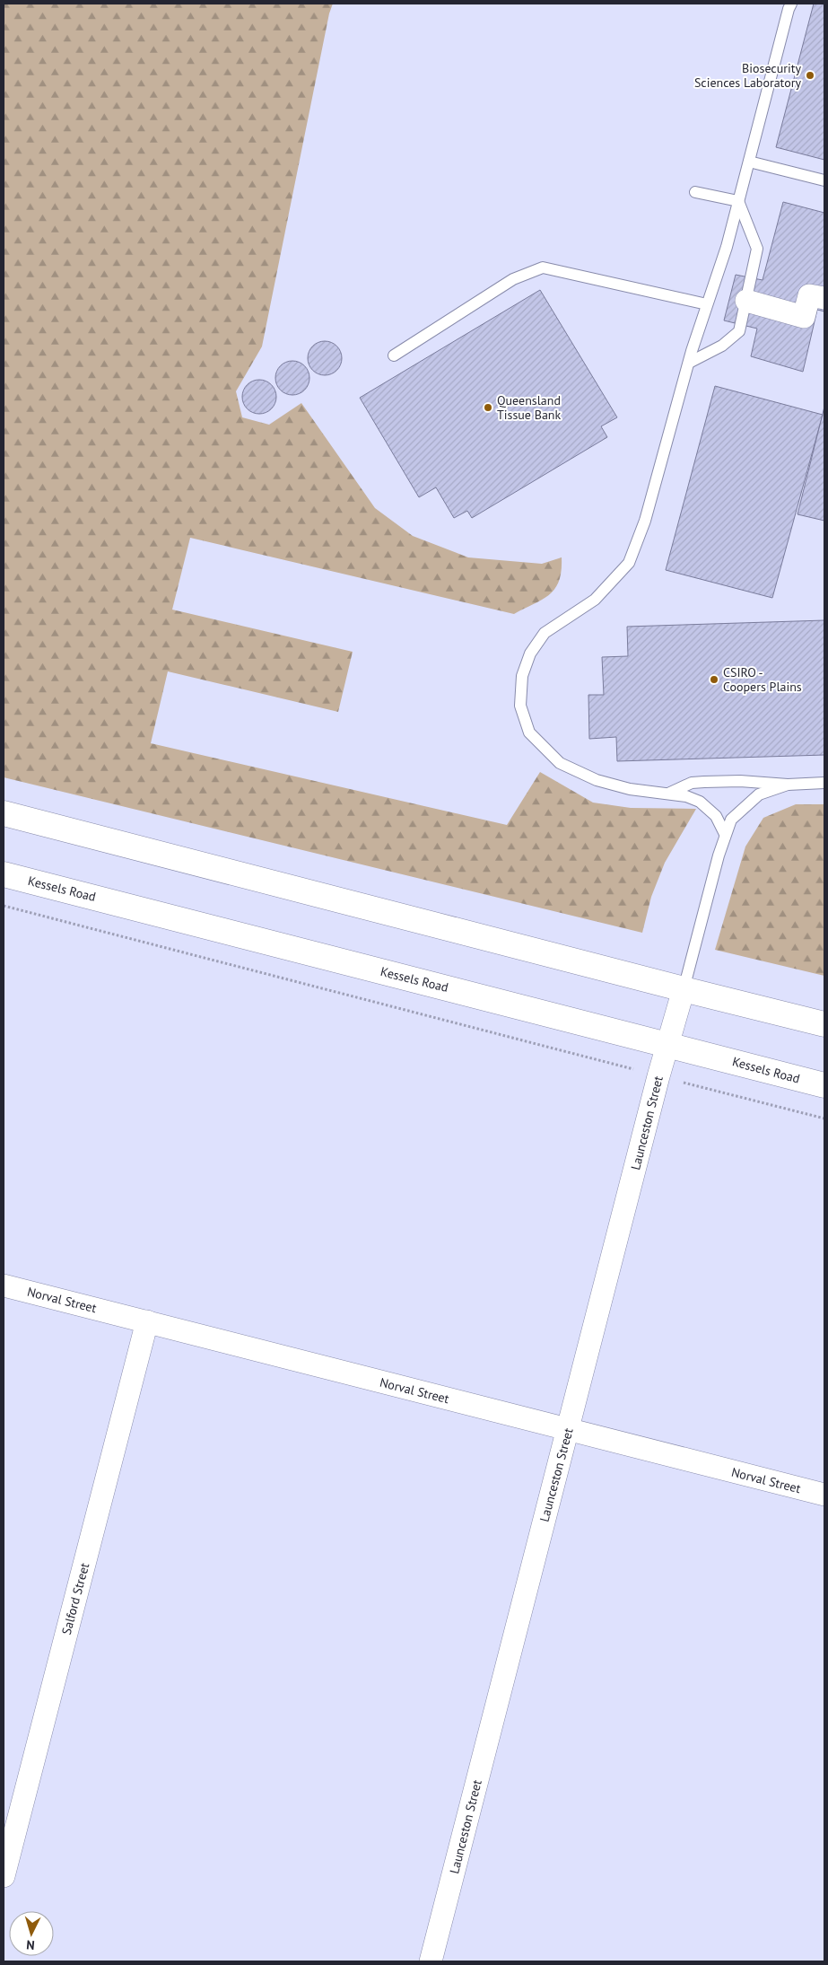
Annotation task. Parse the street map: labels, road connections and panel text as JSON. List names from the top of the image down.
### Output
{
  "streets": {
    "highway": ["Kessels Road"],
    "street": ["Launceston Street", "Norval Street", "Salford Street"]
  },
  "crossings": [
    ["Kessels Road", "Launceston Street"],
    ["Launceston Street", "Norval Street"],
    ["Norval Street", "Salford Street"]
  ],
  "places": ["Biosecurity Sciences Laboratory", "Queensland Tissue Bank", "CSIRO - Coopers Plains"],
  "north": "bottom"
}
